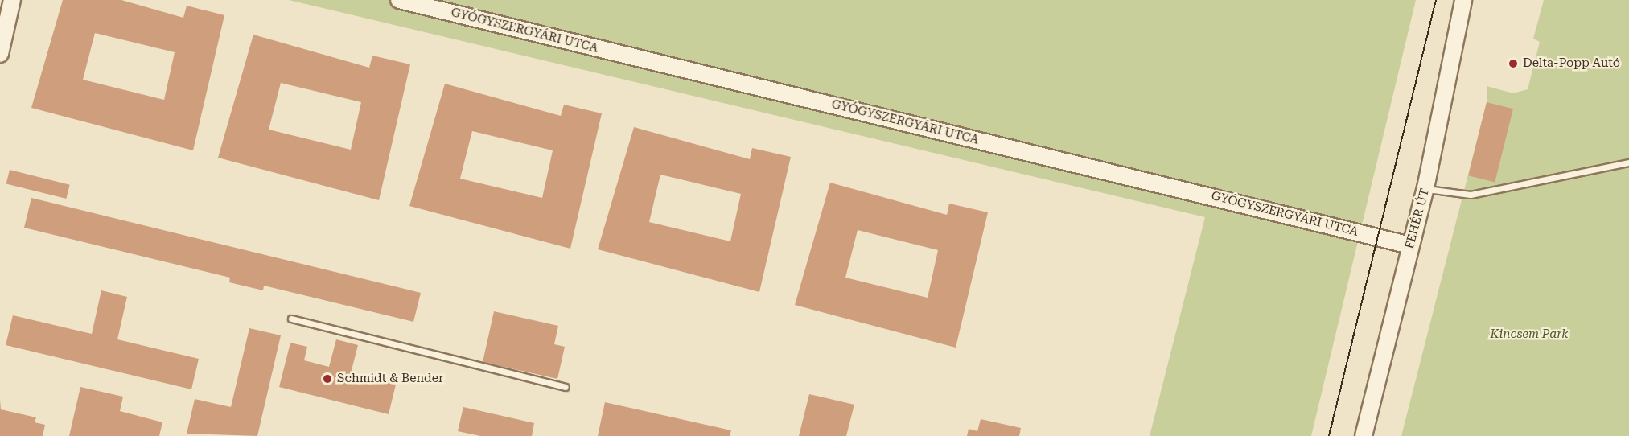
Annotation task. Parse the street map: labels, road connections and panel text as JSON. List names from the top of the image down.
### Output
{
  "streets": {
    "street": ["GYÓGYSZERGYÁRI UTCA", "FEHÉR ÚT"]
  },
  "crossings": [
    ["GYÓGYSZERGYÁRI UTCA", "FEHÉR ÚT"]
  ],
  "parks": ["Kincsem Park"],
  "places": ["Delta-Popp Autó", "Schmidt & Bender"]
}
